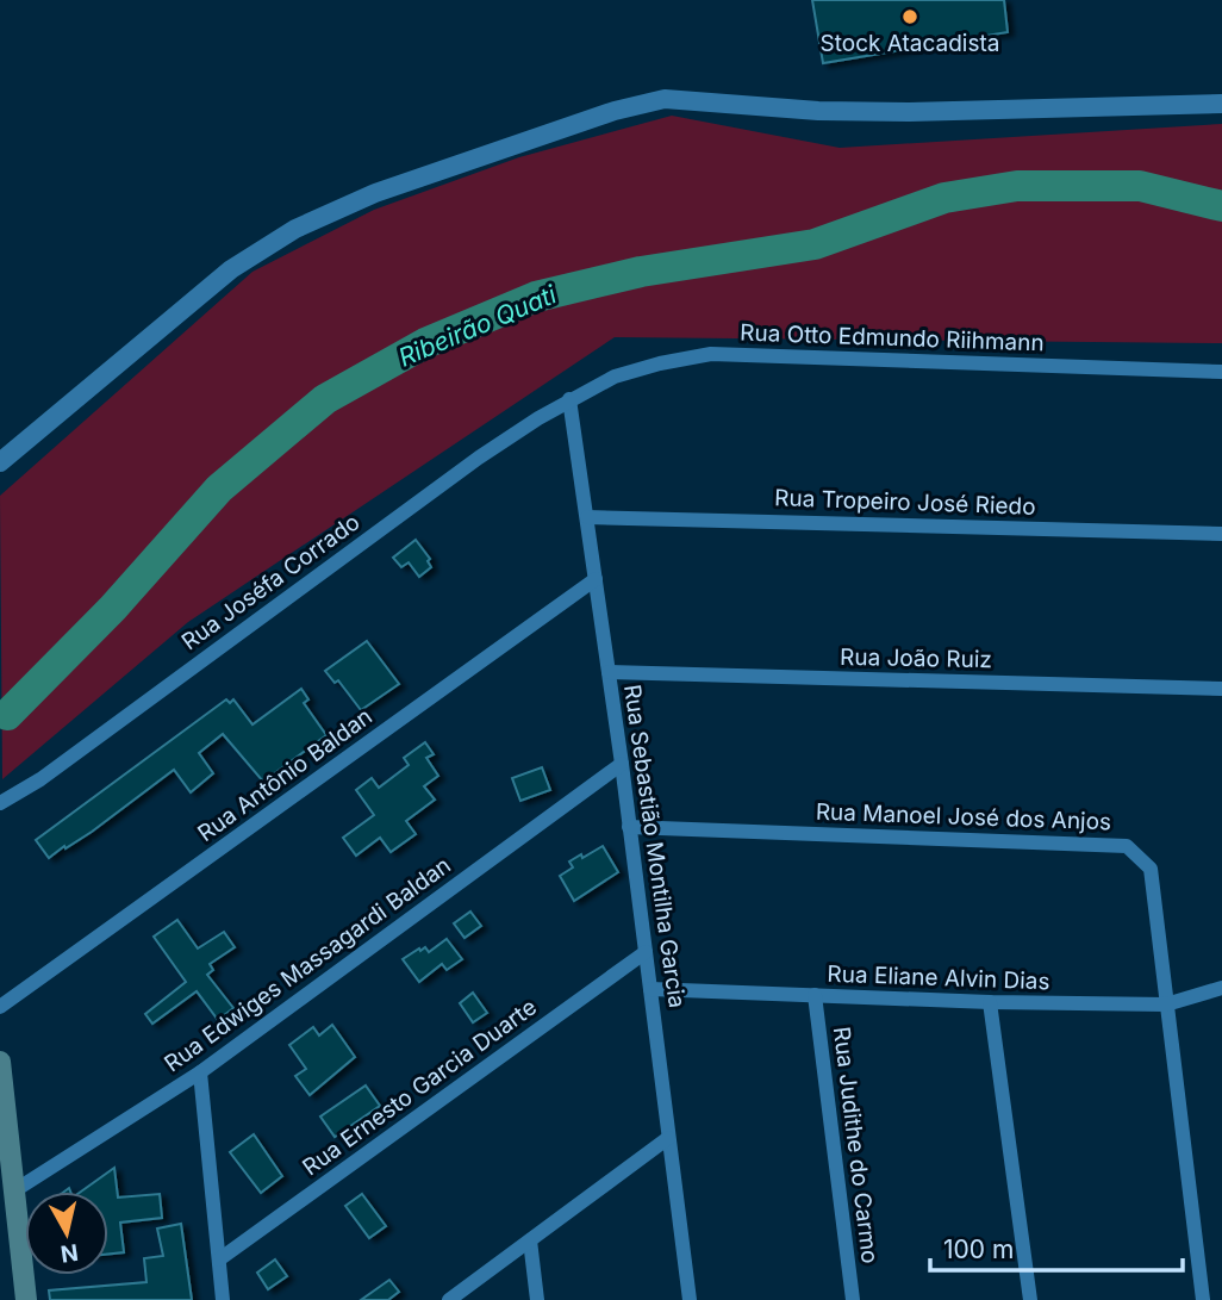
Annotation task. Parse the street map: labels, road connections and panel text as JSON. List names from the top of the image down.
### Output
{
  "streets": {
    "street": [
      "Rua Otto Edmundo Riihmann",
      "Rua Tropeiro José Riedo",
      "Rua Joséfa Corrado",
      "Rua João Ruiz",
      "Rua Antônio Baldan",
      "Rua Manoel José dos Anjos",
      "Rua Sebastião Montilha Garcia",
      "Rua Edwiges Massagardi Baldan",
      "Rua Eliane Alvin Dias",
      "Rua Ernesto Garcia Duarte",
      "Rua Judithe do Carmo"
    ]
  },
  "crossings": [
    ["Rua Otto Edmundo Riihmann", "Rua Joséfa Corrado"],
    ["Rua Otto Edmundo Riihmann", "Rua Sebastião Montilha Garcia"],
    ["Rua Tropeiro José Riedo", "Rua Sebastião Montilha Garcia"],
    ["Rua Joséfa Corrado", "Rua Sebastião Montilha Garcia"],
    ["Rua João Ruiz", "Rua Sebastião Montilha Garcia"],
    ["Rua Antônio Baldan", "Rua Sebastião Montilha Garcia"],
    ["Rua Manoel José dos Anjos", "Rua Sebastião Montilha Garcia"],
    ["Rua Manoel José dos Anjos", "Rua Eliane Alvin Dias"],
    ["Rua Sebastião Montilha Garcia", "Rua Edwiges Massagardi Baldan"],
    ["Rua Sebastião Montilha Garcia", "Rua Eliane Alvin Dias"],
    ["Rua Sebastião Montilha Garcia", "Rua Ernesto Garcia Duarte"],
    ["Rua Eliane Alvin Dias", "Rua Judithe do Carmo"]
  ],
  "water": ["Ribeirão Quati"],
  "places": ["Stock Atacadista"],
  "scale_bar": "100 m",
  "north": "bottom"
}
